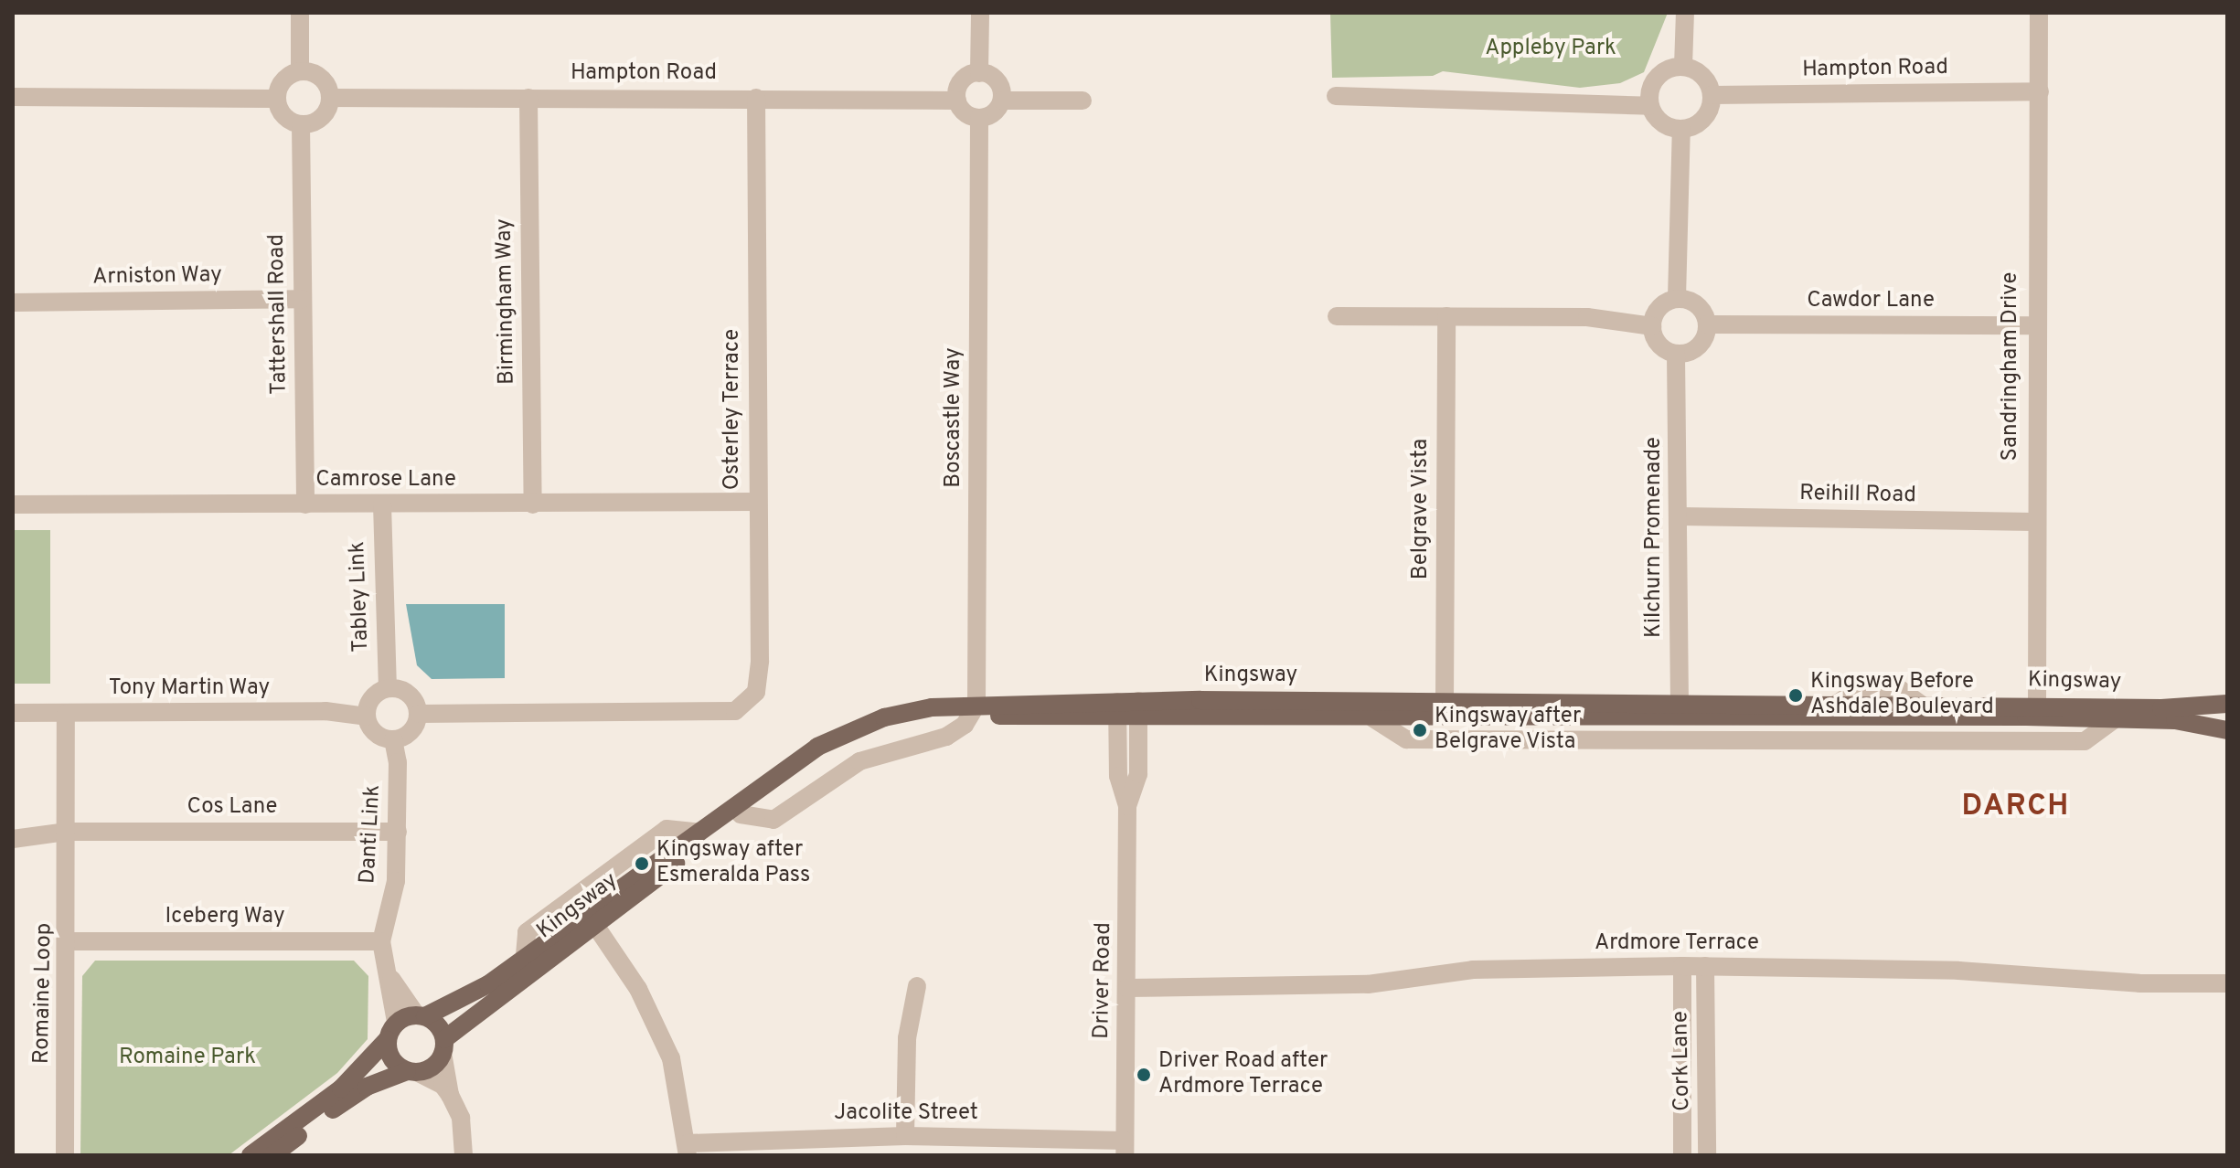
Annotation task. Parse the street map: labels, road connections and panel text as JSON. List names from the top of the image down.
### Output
{
  "streets": {
    "main road": ["Kingsway"],
    "street": [
      "Hampton Road",
      "Arniston Way",
      "Birmingham Way",
      "Cawdor Lane",
      "Tattershall Road",
      "Sandringham Drive",
      "Osterley Terrace",
      "Boscastle Way",
      "Camrose Lane",
      "Reihill Road",
      "Belgrave Vista",
      "Kilchurn Promenade",
      "Tabley Link",
      "Tony Martin Way",
      "Cos Lane",
      "Danti Link",
      "Iceberg Way",
      "Ardmore Terrace",
      "Driver Road",
      "Romaine Loop",
      "Cork Lane",
      "Jacolite Street"
    ]
  },
  "crossings": [
    ["Hampton Road", "Birmingham Way"],
    ["Hampton Road", "Tattershall Road"],
    ["Hampton Road", "Sandringham Drive"],
    ["Hampton Road", "Osterley Terrace"],
    ["Hampton Road", "Boscastle Way"],
    ["Arniston Way", "Tattershall Road"],
    ["Birmingham Way", "Camrose Lane"],
    ["Cawdor Lane", "Sandringham Drive"],
    ["Cawdor Lane", "Kilchurn Promenade"],
    ["Tattershall Road", "Camrose Lane"],
    ["Sandringham Drive", "Reihill Road"],
    ["Sandringham Drive", "Kingsway"],
    ["Osterley Terrace", "Camrose Lane"],
    ["Osterley Terrace", "Tabley Link"],
    ["Osterley Terrace", "Tony Martin Way"],
    ["Osterley Terrace", "Danti Link"],
    ["Boscastle Way", "Kingsway"],
    ["Camrose Lane", "Tabley Link"],
    ["Reihill Road", "Kilchurn Promenade"],
    ["Belgrave Vista", "Kingsway"],
    ["Kilchurn Promenade", "Kingsway"],
    ["Tabley Link", "Tony Martin Way"],
    ["Tabley Link", "Danti Link"],
    ["Kingsway", "Danti Link"],
    ["Kingsway", "Driver Road"],
    ["Tony Martin Way", "Danti Link"],
    ["Tony Martin Way", "Romaine Loop"],
    ["Cos Lane", "Danti Link"],
    ["Cos Lane", "Romaine Loop"],
    ["Danti Link", "Iceberg Way"],
    ["Iceberg Way", "Romaine Loop"],
    ["Ardmore Terrace", "Driver Road"],
    ["Ardmore Terrace", "Cork Lane"],
    ["Driver Road", "Jacolite Street"]
  ],
  "districts": ["DARCH"],
  "parks": ["Appleby Park", "Romaine Park"],
  "places": [
    "Kingsway Before Ashdale Boulevard",
    "Kingsway after Belgrave Vista",
    "Kingsway after Esmeralda Pass",
    "Driver Road after Ardmore Terrace"
  ]
}
